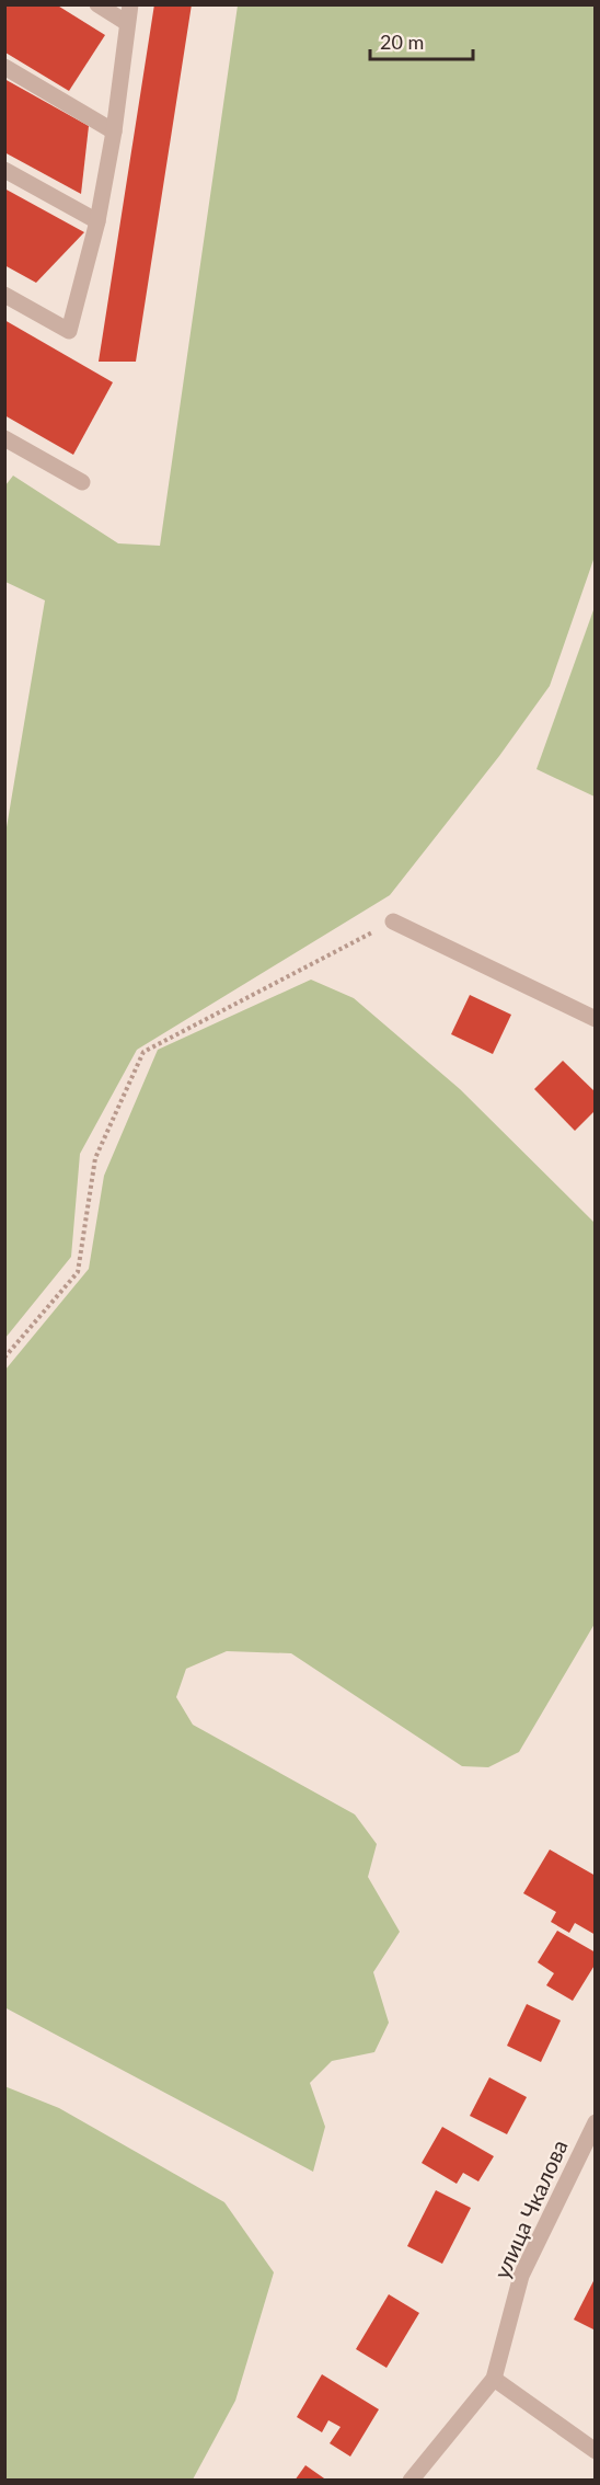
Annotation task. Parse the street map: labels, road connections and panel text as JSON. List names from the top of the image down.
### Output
{
  "streets": {
    "street": ["улица Чкалова"]
  },
  "scale_bar": "20 m"
}
